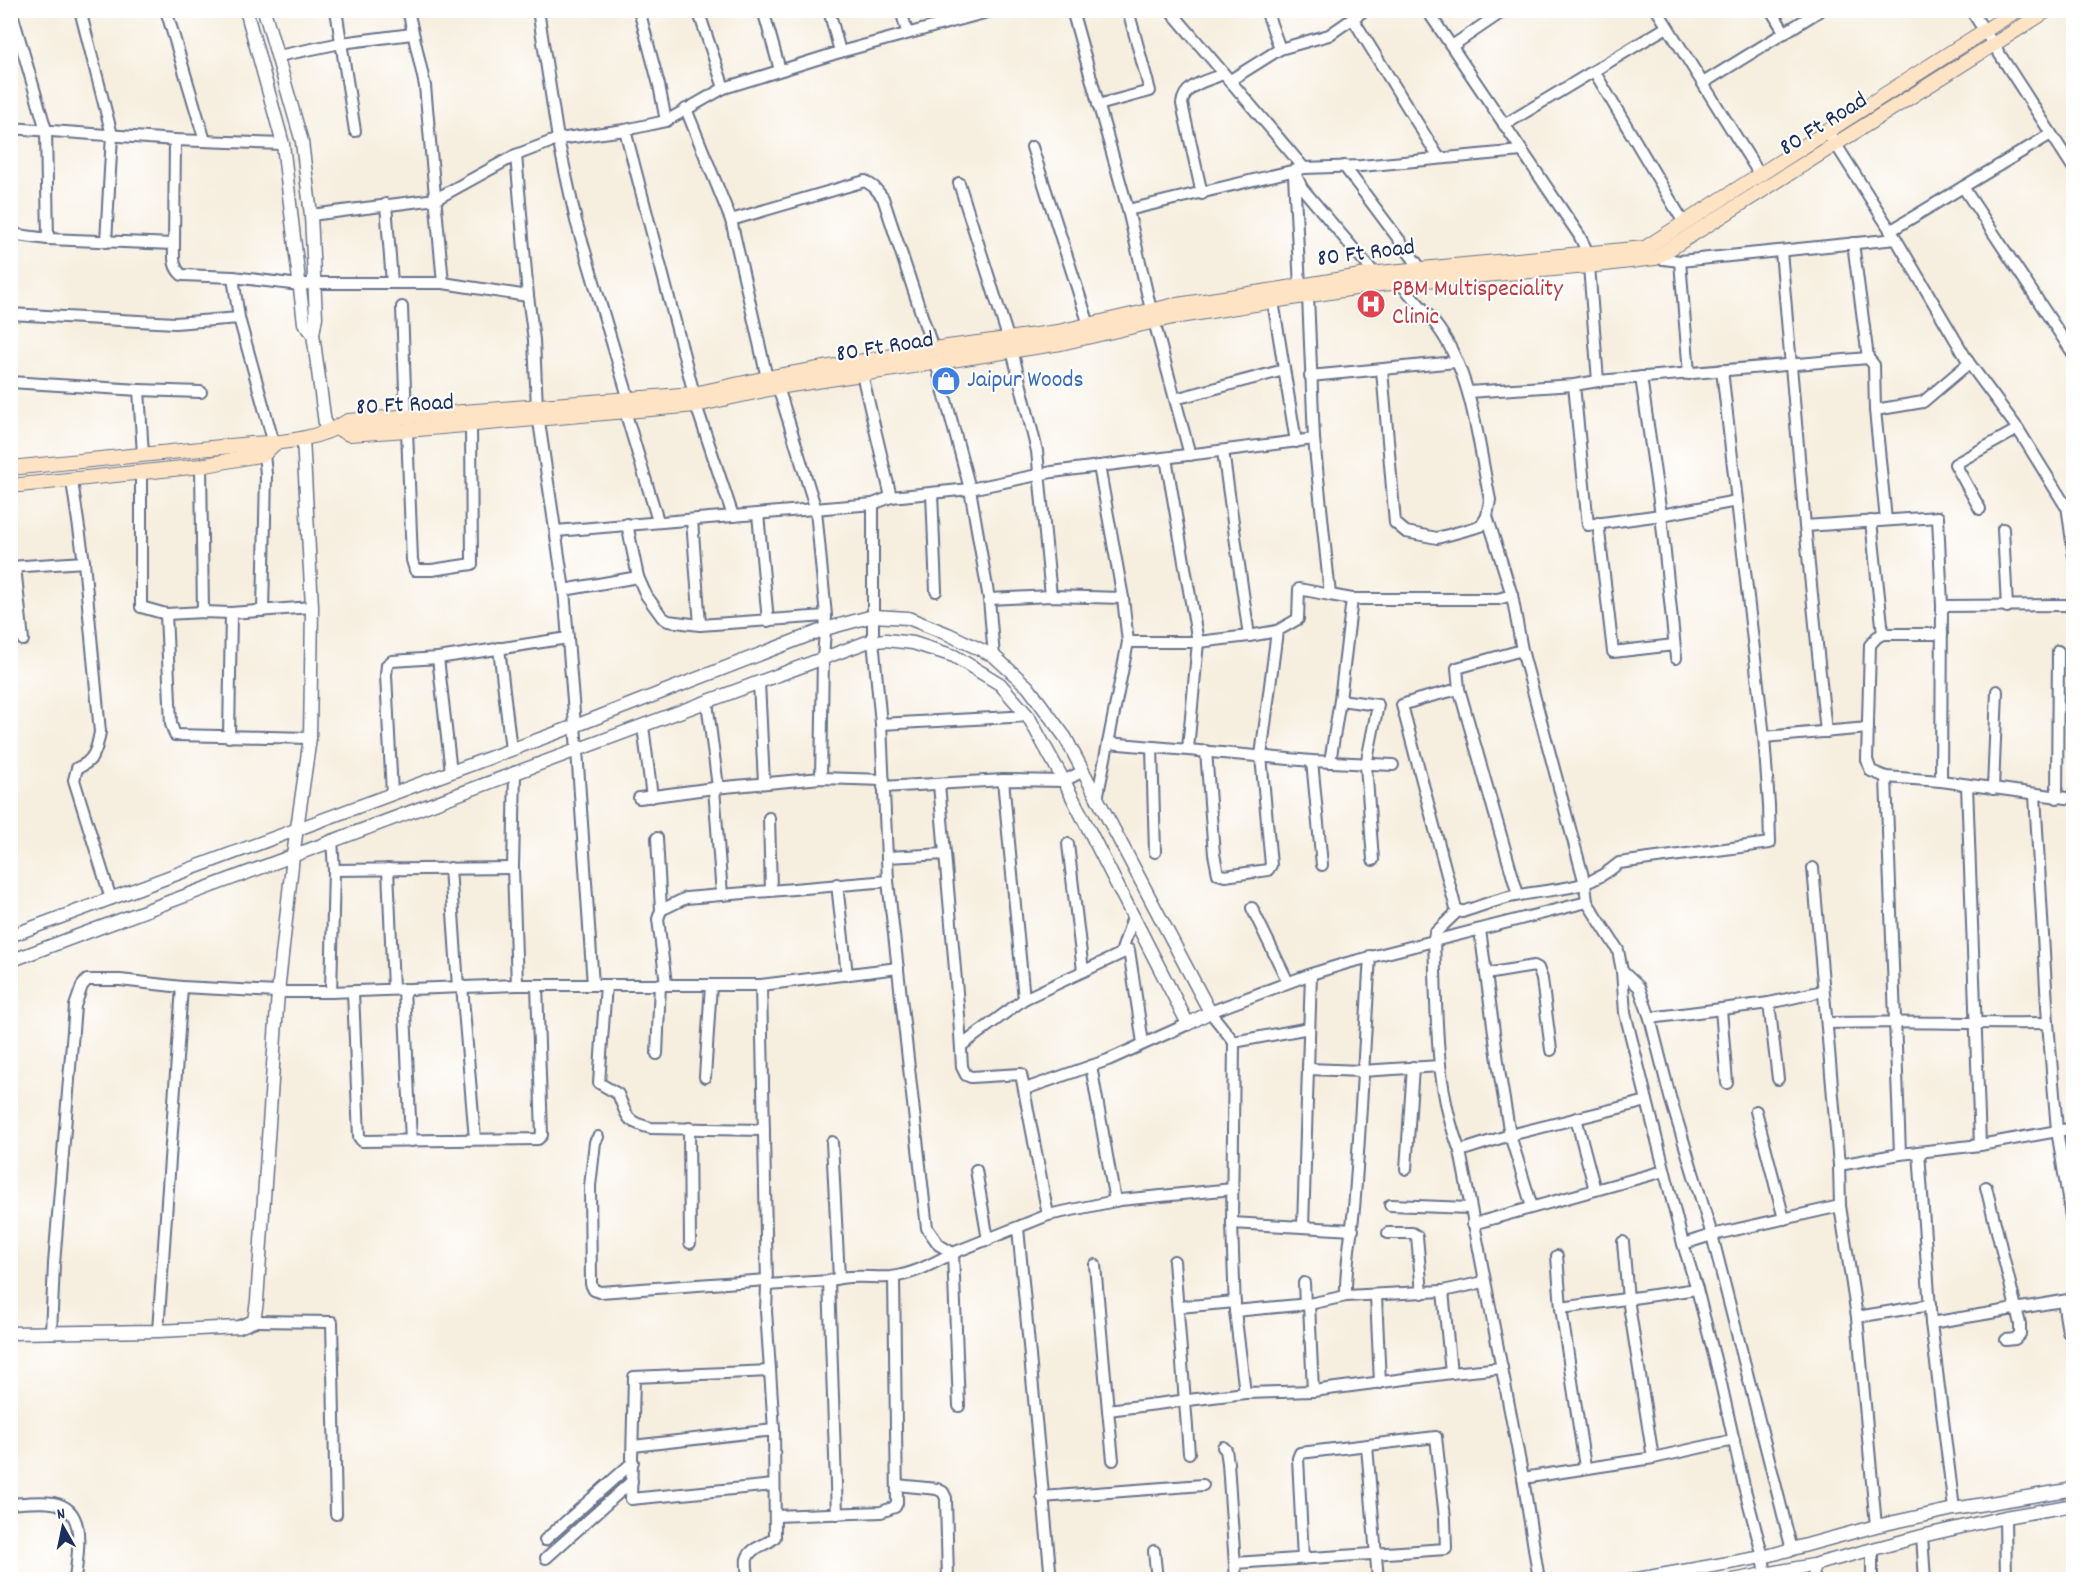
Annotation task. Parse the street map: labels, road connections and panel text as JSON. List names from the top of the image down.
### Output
{
  "streets": {
    "main road": ["80 Ft Road"]
  },
  "places": {
    "hospital": ["PBM Multispeciality Clinic"],
    "shop": ["Jaipur Woods"]
  },
  "north": "top"
}
